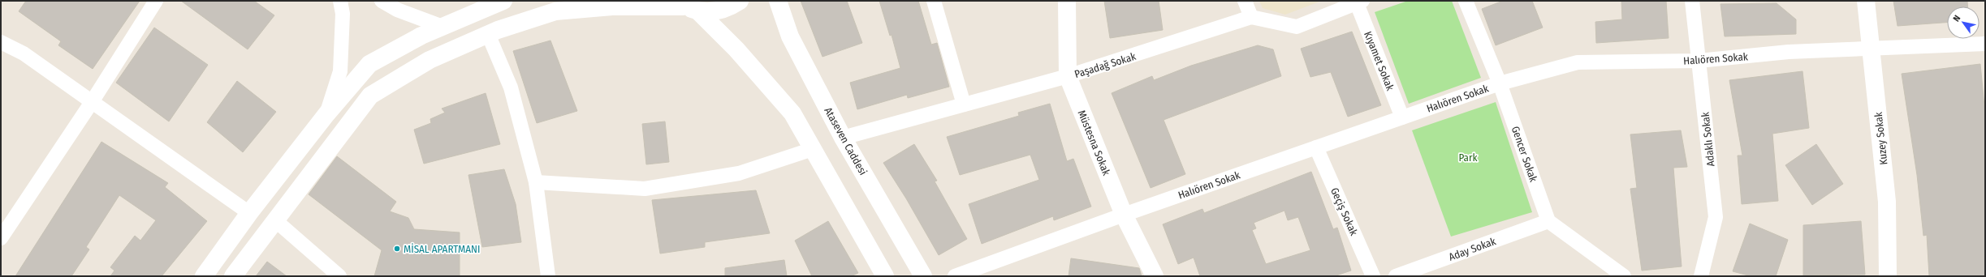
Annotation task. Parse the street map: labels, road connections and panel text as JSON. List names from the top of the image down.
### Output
{
  "streets": {
    "main road": ["Kuzey Sokak", "Ataseven Caddesi", "Müstesna Sokak"],
    "street": [
      "Halıören Sokak",
      "Kıyamet Sokak",
      "Paşadağ Sokak",
      "Adaklı Sokak",
      "Gencer Sokak",
      "Geçiş Sokak",
      "Aday Sokak"
    ]
  },
  "crossings": [
    ["Halıören Sokak", "Kıyamet Sokak"],
    ["Halıören Sokak", "Kuzey Sokak"],
    ["Halıören Sokak", "Adaklı Sokak"],
    ["Halıören Sokak", "Müstesna Sokak"],
    ["Halıören Sokak", "Gencer Sokak"],
    ["Halıören Sokak", "Geçiş Sokak"],
    ["Paşadağ Sokak", "Ataseven Caddesi"],
    ["Paşadağ Sokak", "Müstesna Sokak"],
    ["Gencer Sokak", "Aday Sokak"]
  ],
  "parks": ["Park"],
  "places": ["MİSAL APARTMANI"],
  "north": "top left"
}
